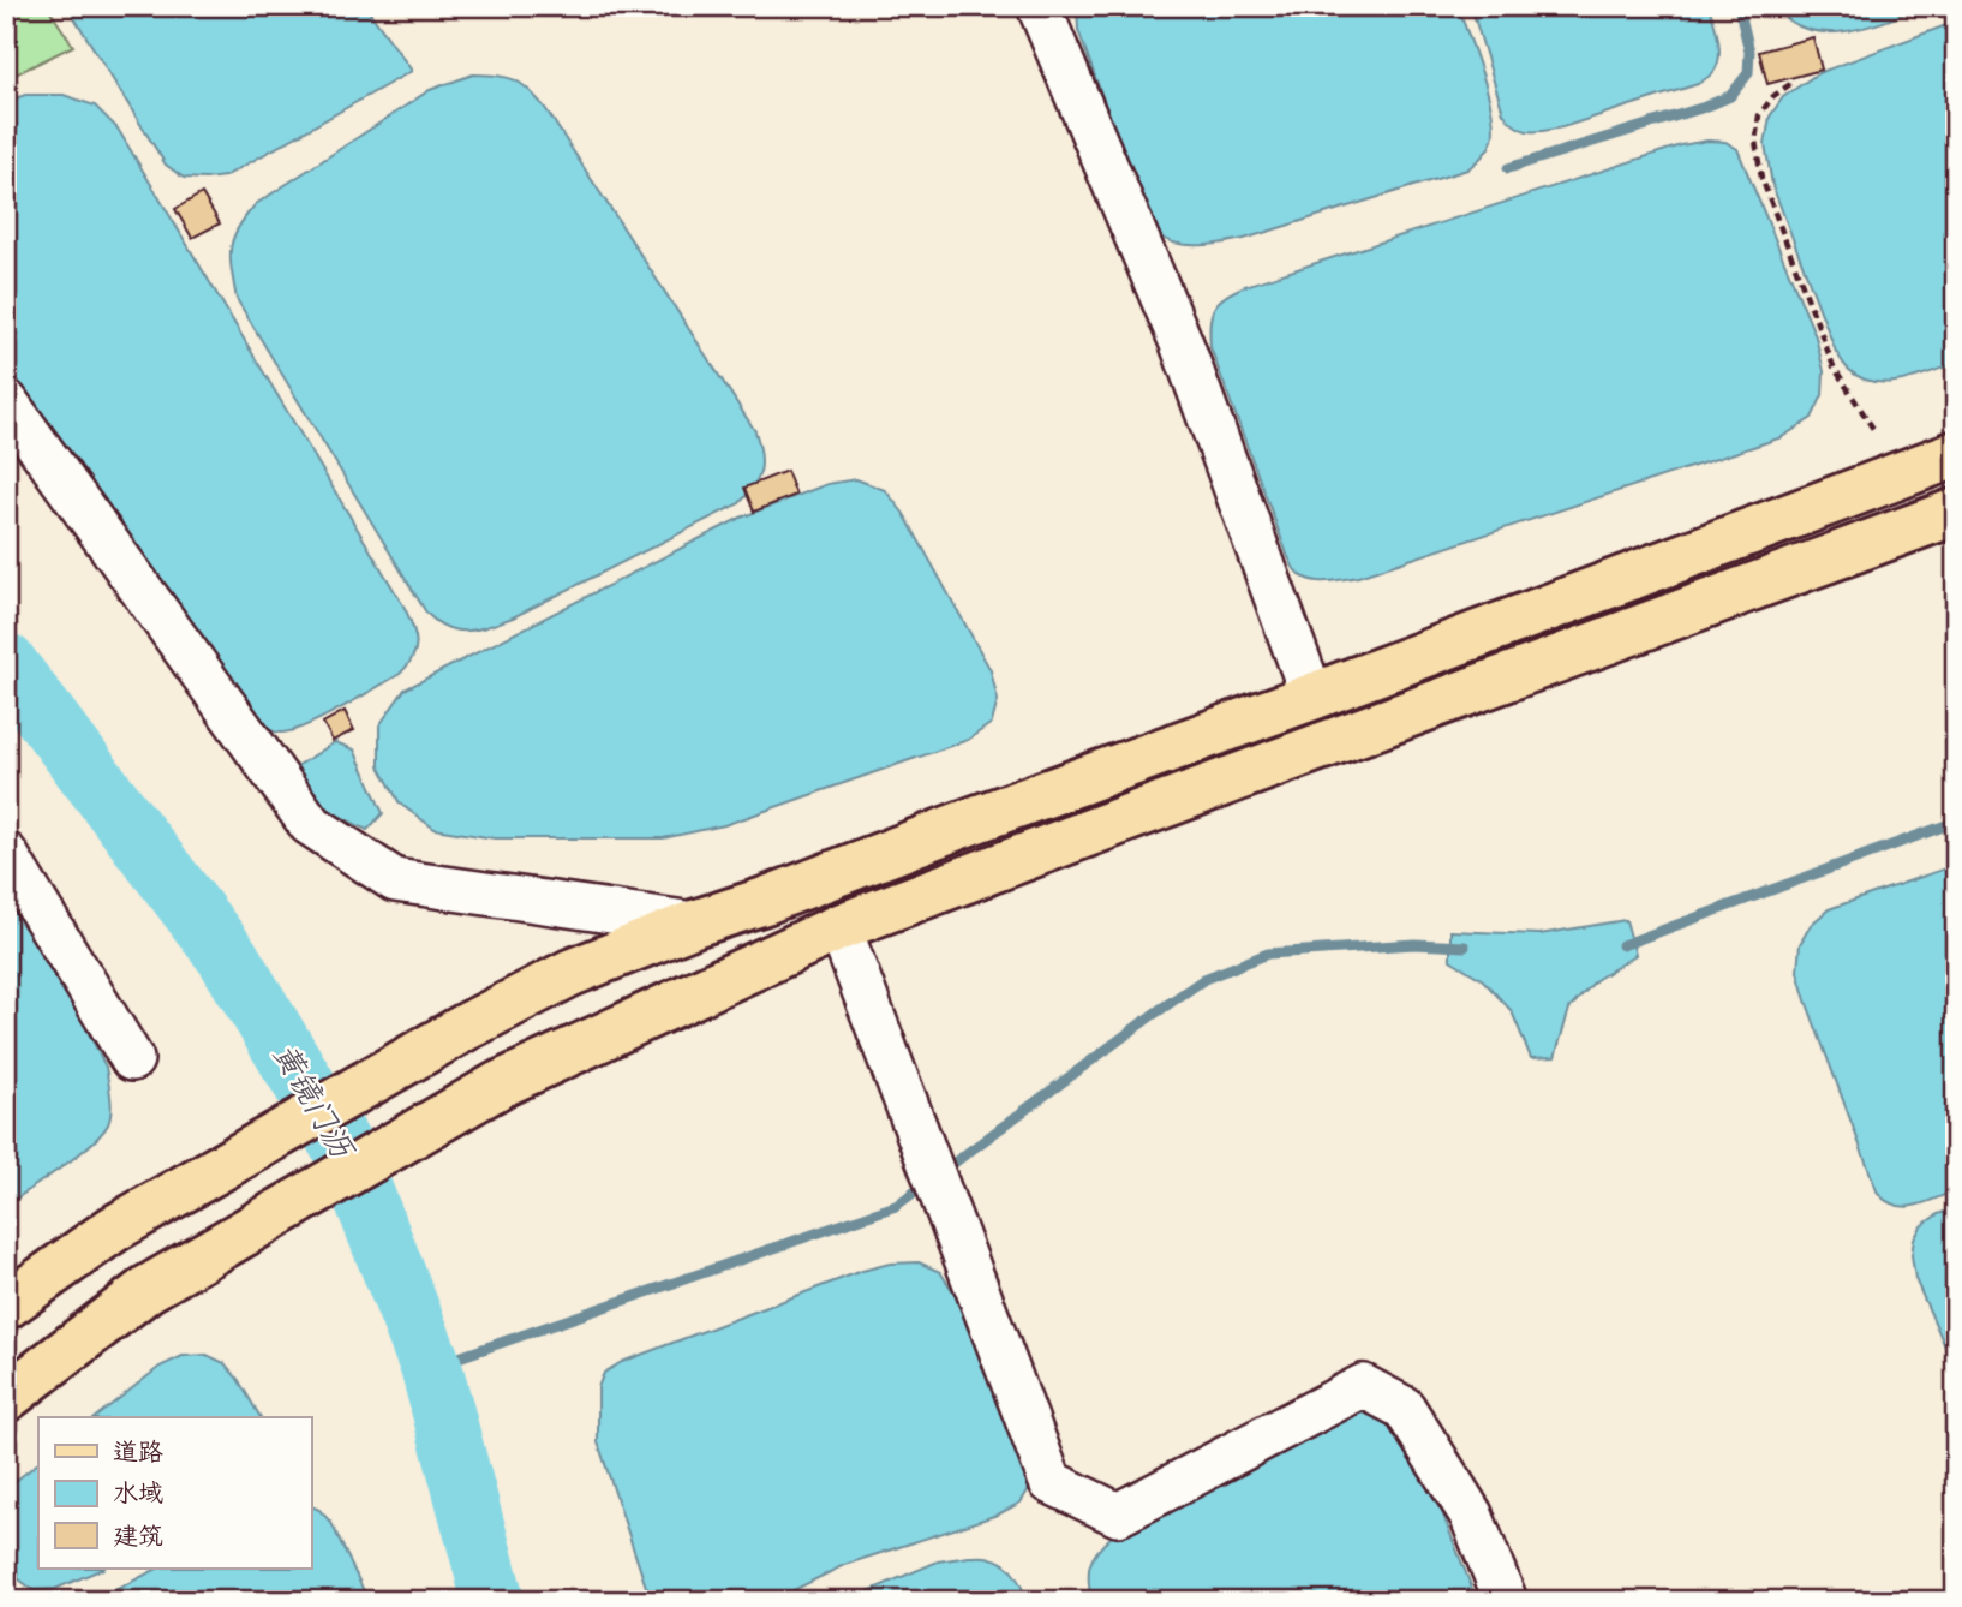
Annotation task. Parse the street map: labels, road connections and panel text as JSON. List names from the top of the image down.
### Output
{
  "water": ["黄镜门沥"],
  "legend": ["道路", "水域", "建筑"]
}
